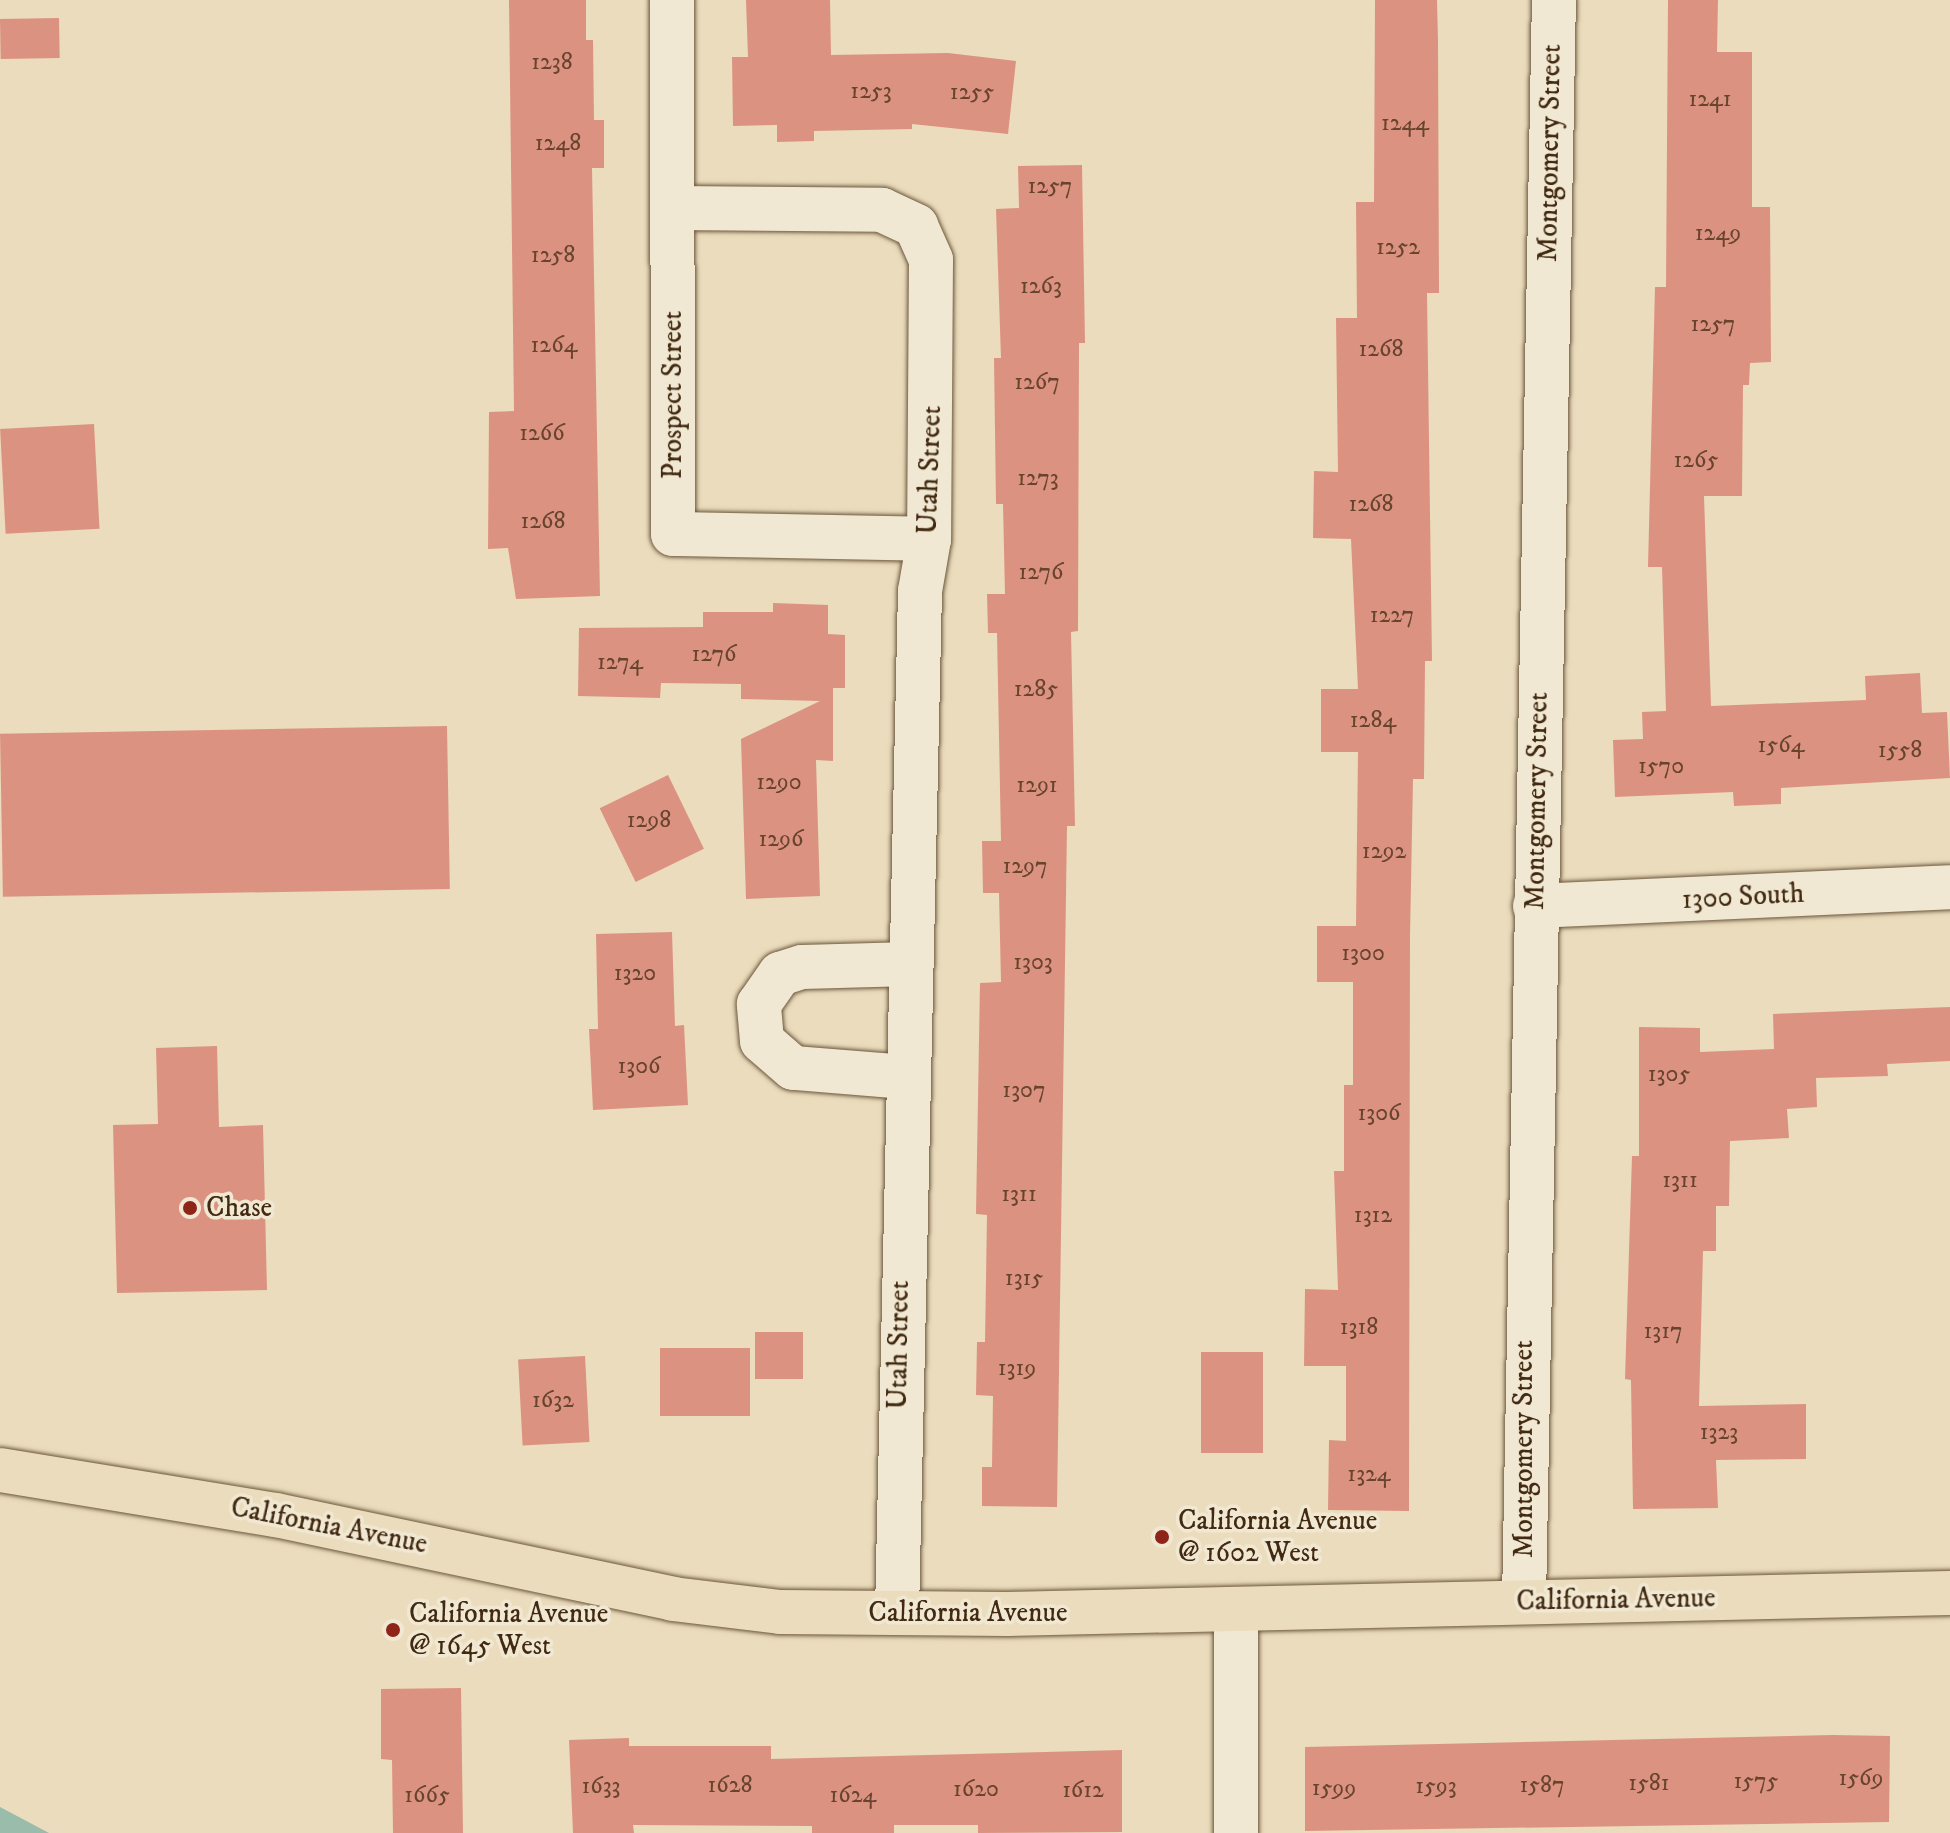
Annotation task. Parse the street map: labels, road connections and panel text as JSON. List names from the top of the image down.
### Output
{
  "streets": {
    "main road": ["California Avenue"],
    "street": [
      "Montgomery Street",
      "Prospect Street",
      "Utah Street",
      "1300 South"
    ]
  },
  "crossings": [
    ["Montgomery Street", "1300 South"],
    ["Montgomery Street", "California Avenue"],
    ["Prospect Street", "Utah Street"],
    ["Utah Street", "California Avenue"]
  ],
  "places": ["Chase", "California Avenue @ 1602 West", "California Avenue @ 1645 West"],
  "house_numbers": [
    "1238",
    "1253",
    "1255",
    "1241",
    "1244",
    "1248",
    "1257",
    "1249",
    "1252",
    "1258",
    "1263",
    "1257",
    "1264",
    "1268",
    "1267",
    "1266",
    "1265",
    "1273",
    "1268",
    "1268",
    "1276",
    "1227",
    "1276",
    "1274",
    "1285",
    "1284",
    "1564",
    "1558",
    "1570",
    "1290",
    "1291",
    "1298",
    "1296",
    "1292",
    "1297",
    "1300",
    "1303",
    "1320",
    "1306",
    "1305",
    "1307",
    "1306",
    "1311",
    "1311",
    "1312",
    "1315",
    "1318",
    "1317",
    "1319",
    "1632",
    "1323",
    "1324",
    "1569",
    "1575",
    "1581",
    "1628",
    "1587",
    "1633",
    "1593",
    "1599",
    "1620",
    "1612",
    "1665",
    "1624"
  ]
}
